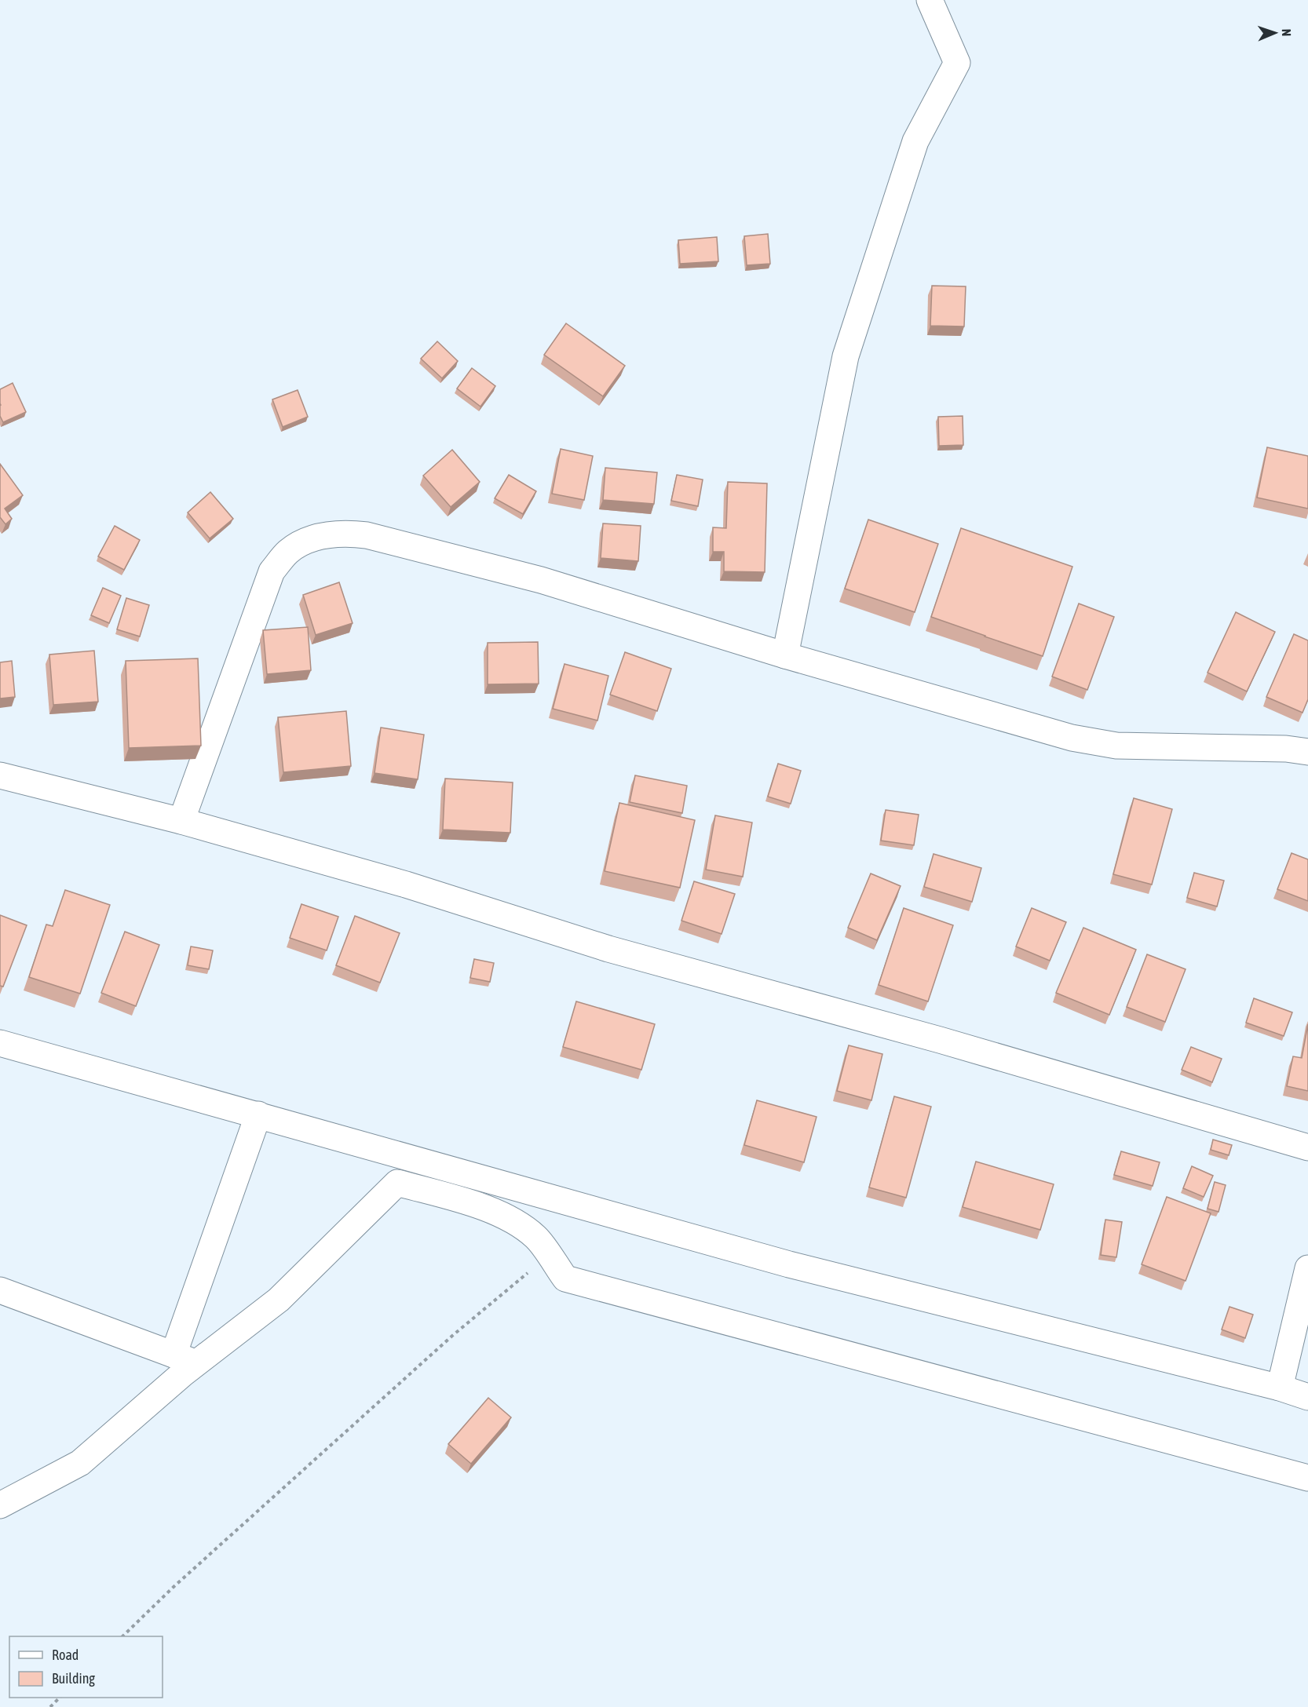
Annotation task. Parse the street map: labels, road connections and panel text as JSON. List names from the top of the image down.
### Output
{
  "legend": ["Road", "Building"],
  "north": "right"
}
